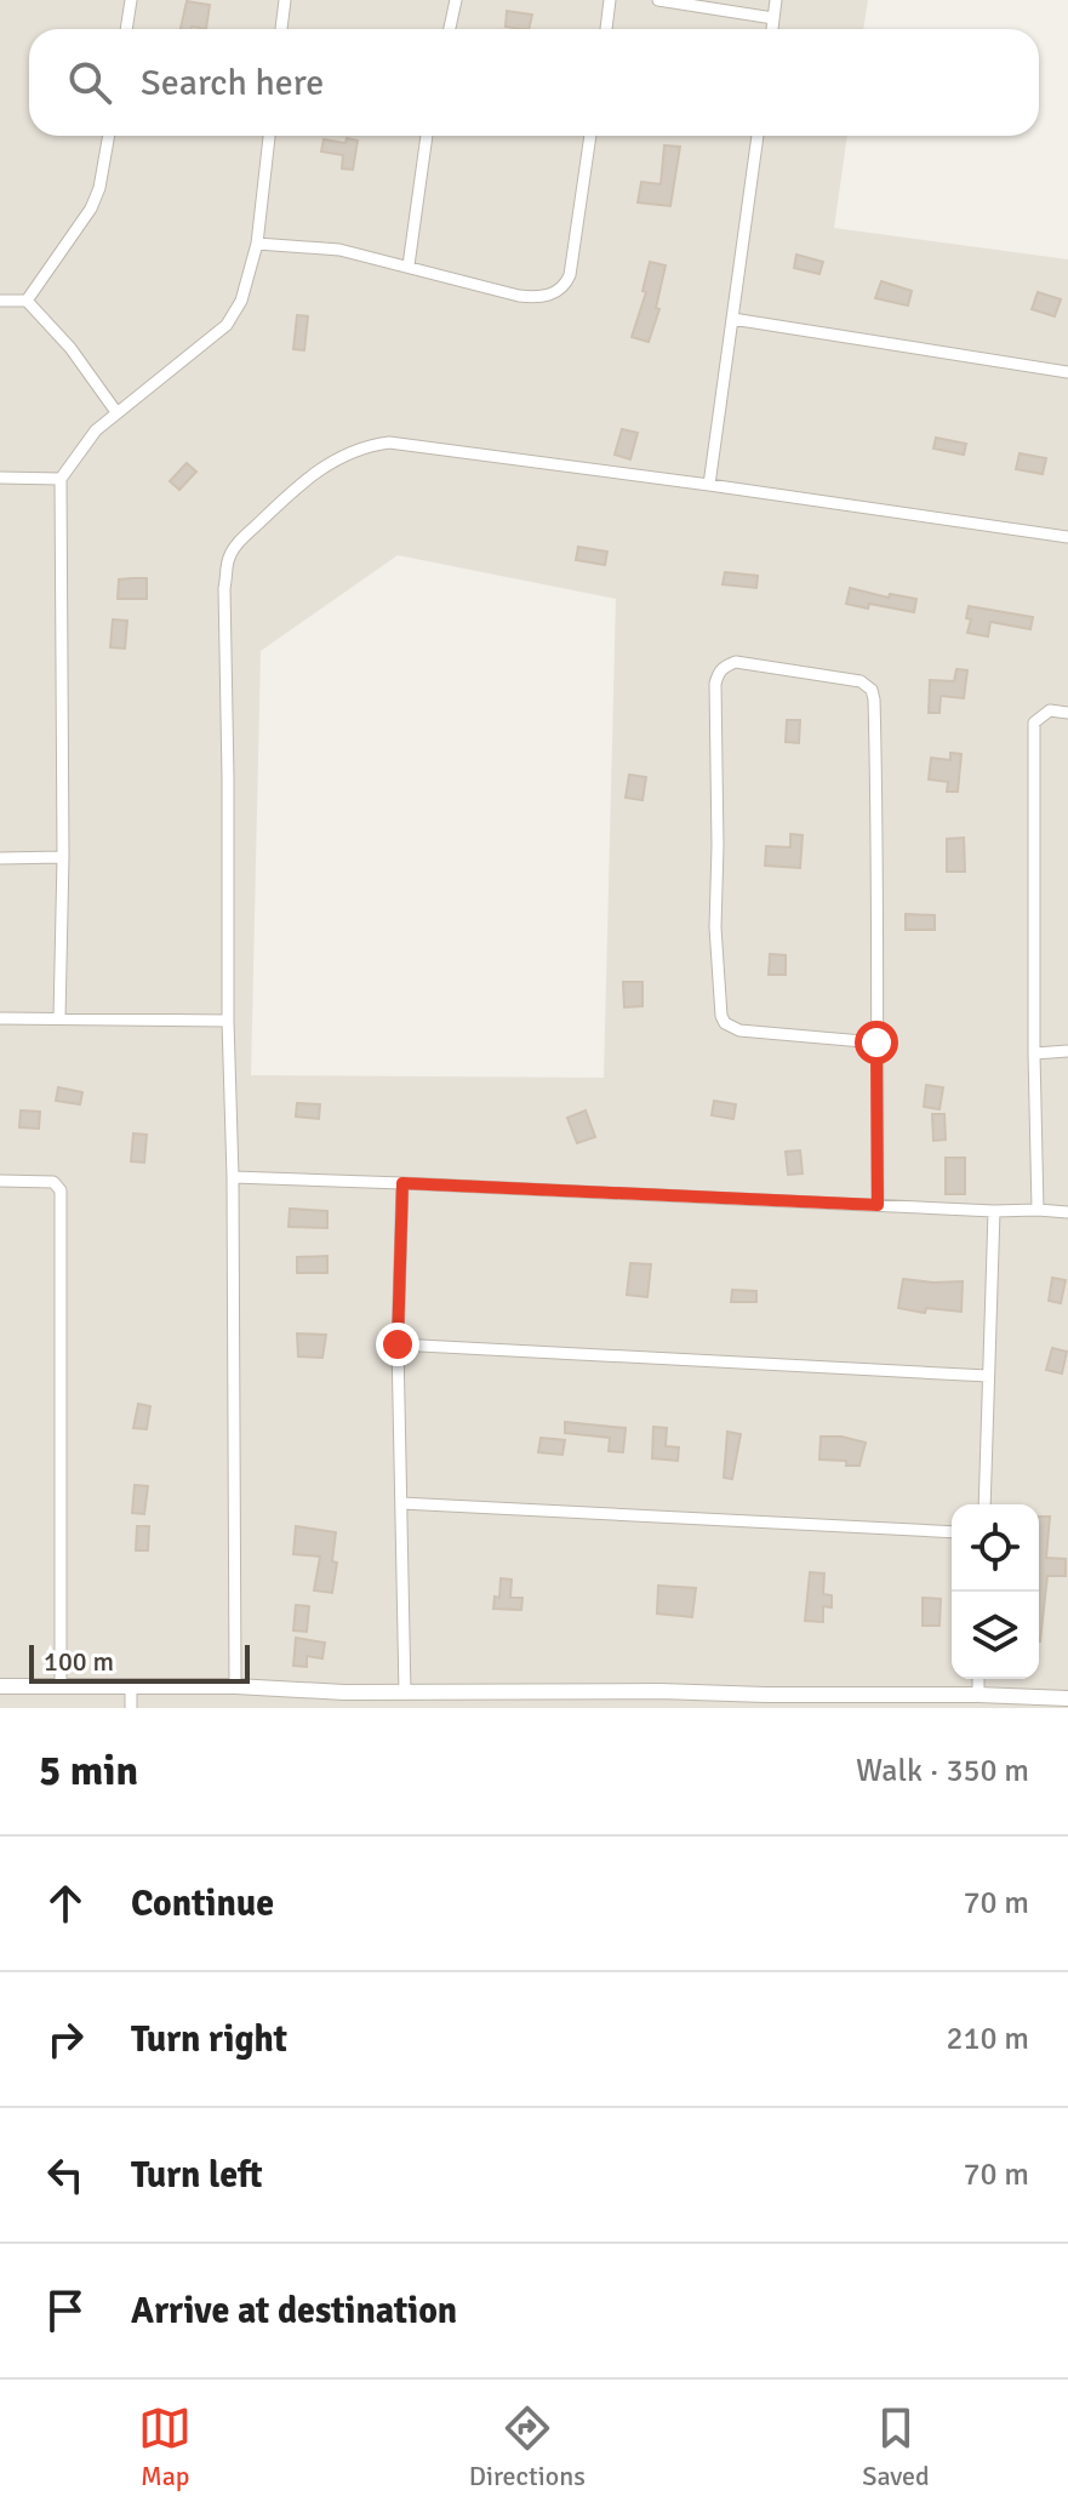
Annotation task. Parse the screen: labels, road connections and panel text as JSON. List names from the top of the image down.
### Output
{
  "scale_bar": "100 m",
  "page": {
    "search": "Search here",
    "scale": "100 m",
    "heading": ["5 min", "Walk · 350 m"],
    "list": [
      ["Continue", "70 m"],
      ["Turn right", "210 m"],
      ["Turn left", "70 m"],
      "Arrive at destination"
    ],
    "nav": ["Map", "Directions", "Saved"]
  }
}
